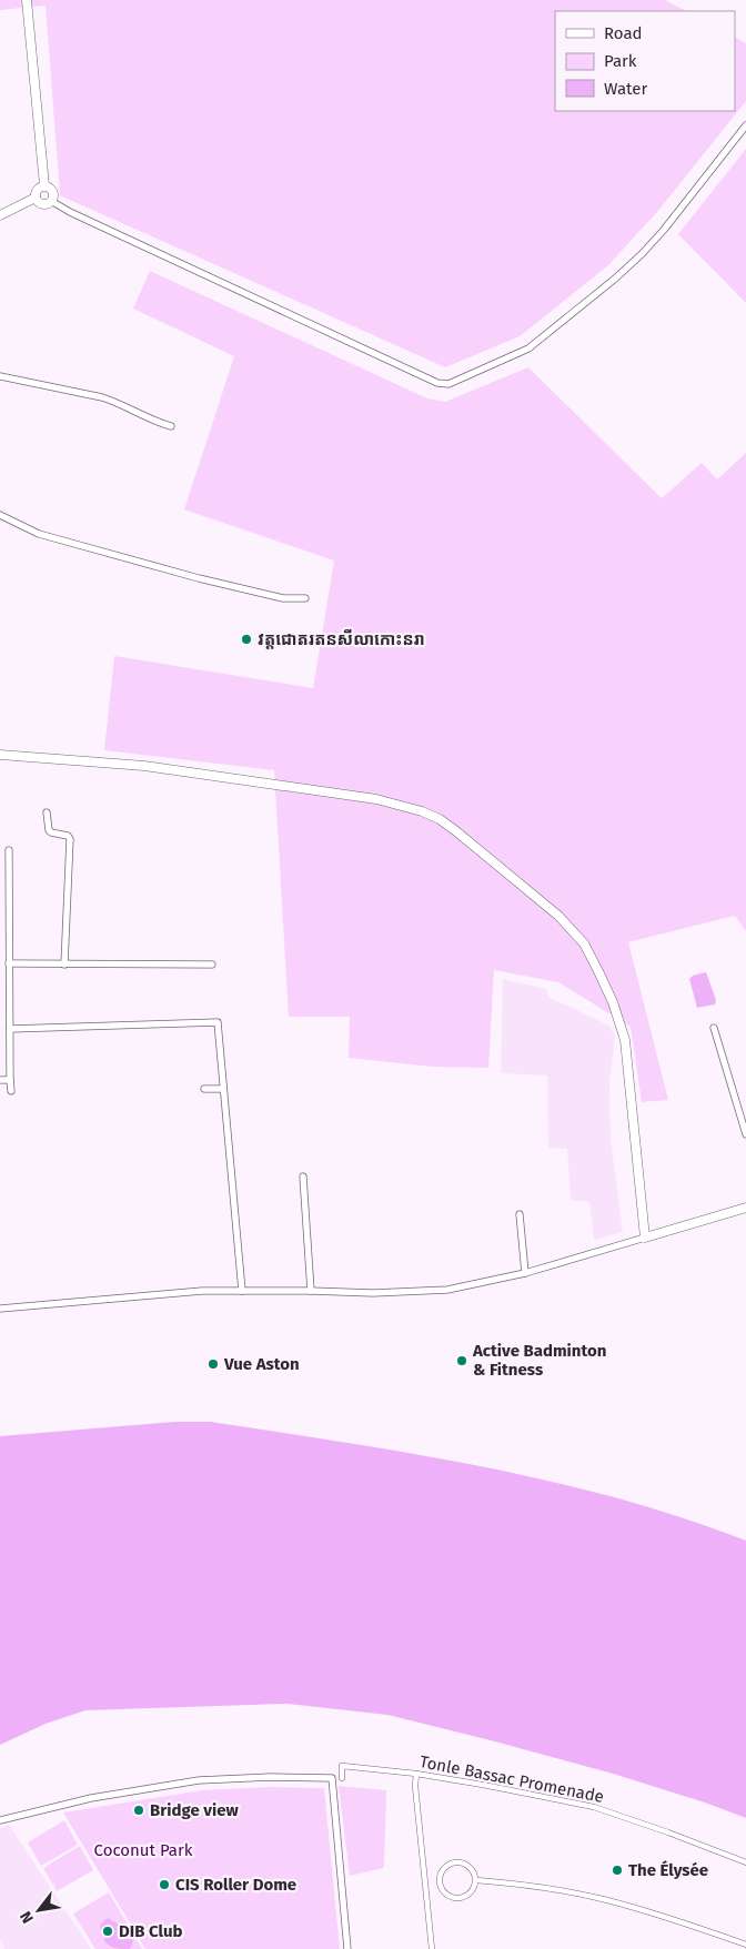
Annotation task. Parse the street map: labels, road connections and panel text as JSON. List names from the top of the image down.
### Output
{
  "streets": {
    "street": ["Tonle Bassac Promenade"]
  },
  "parks": ["Coconut Park"],
  "places": [
    "វត្តជោតរតនសីលាកោះនរា",
    "Active Badminton & Fitness",
    "Vue Aston",
    "Bridge view",
    "The Élysée",
    "CIS Roller Dome",
    "DIB Club"
  ],
  "legend": ["Road", "Park", "Water"],
  "north": "bottom left"
}
